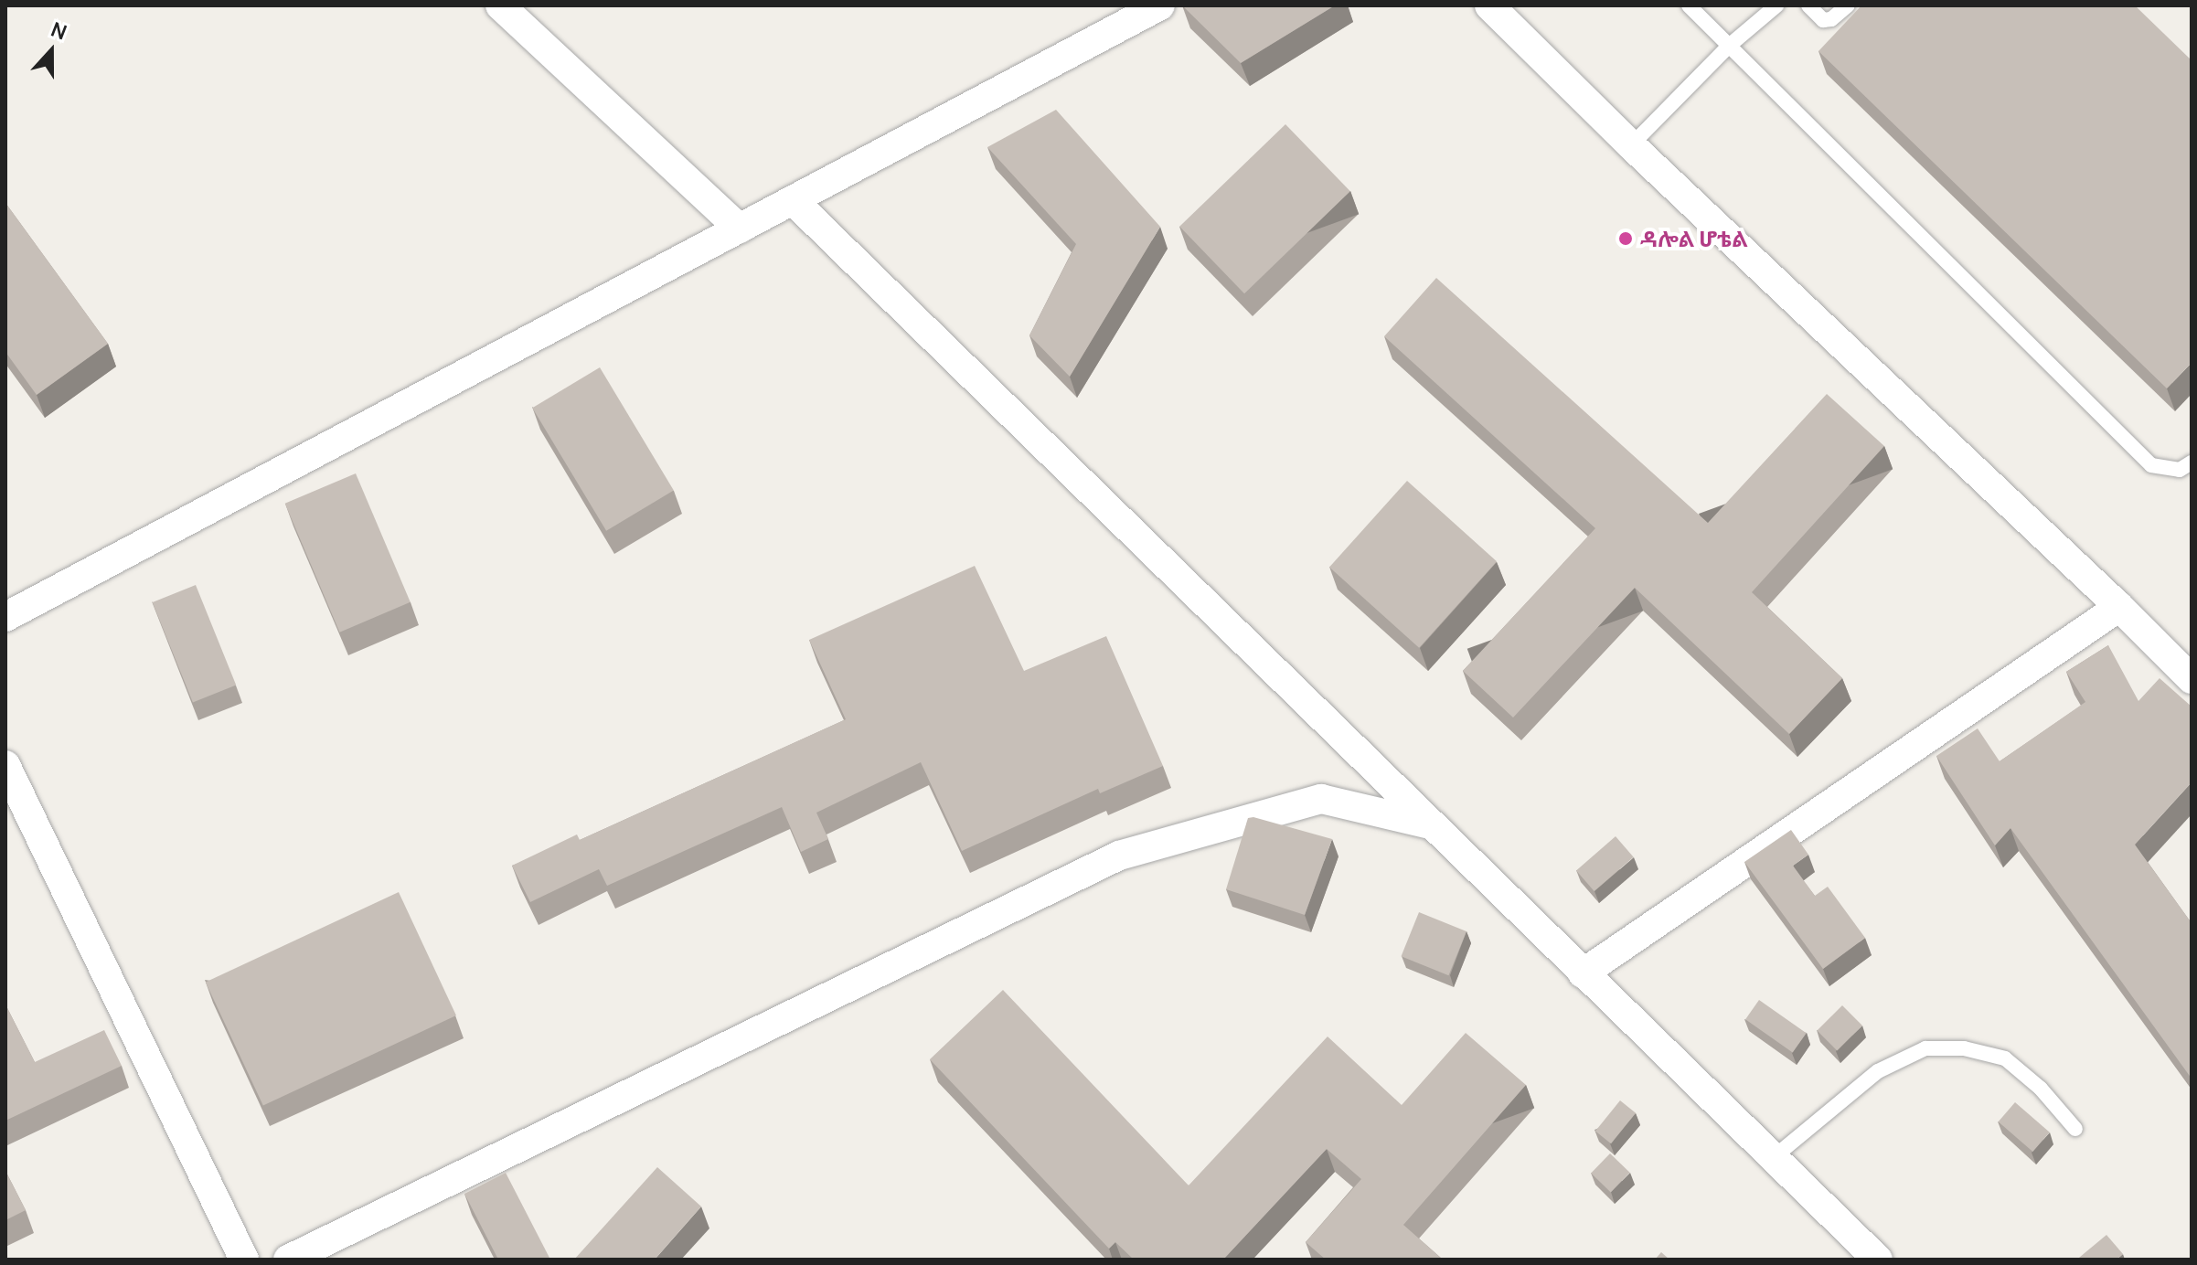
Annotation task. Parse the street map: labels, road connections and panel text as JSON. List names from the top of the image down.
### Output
{
  "places": ["ዳሎል ሆቴል"],
  "north": "top"
}
